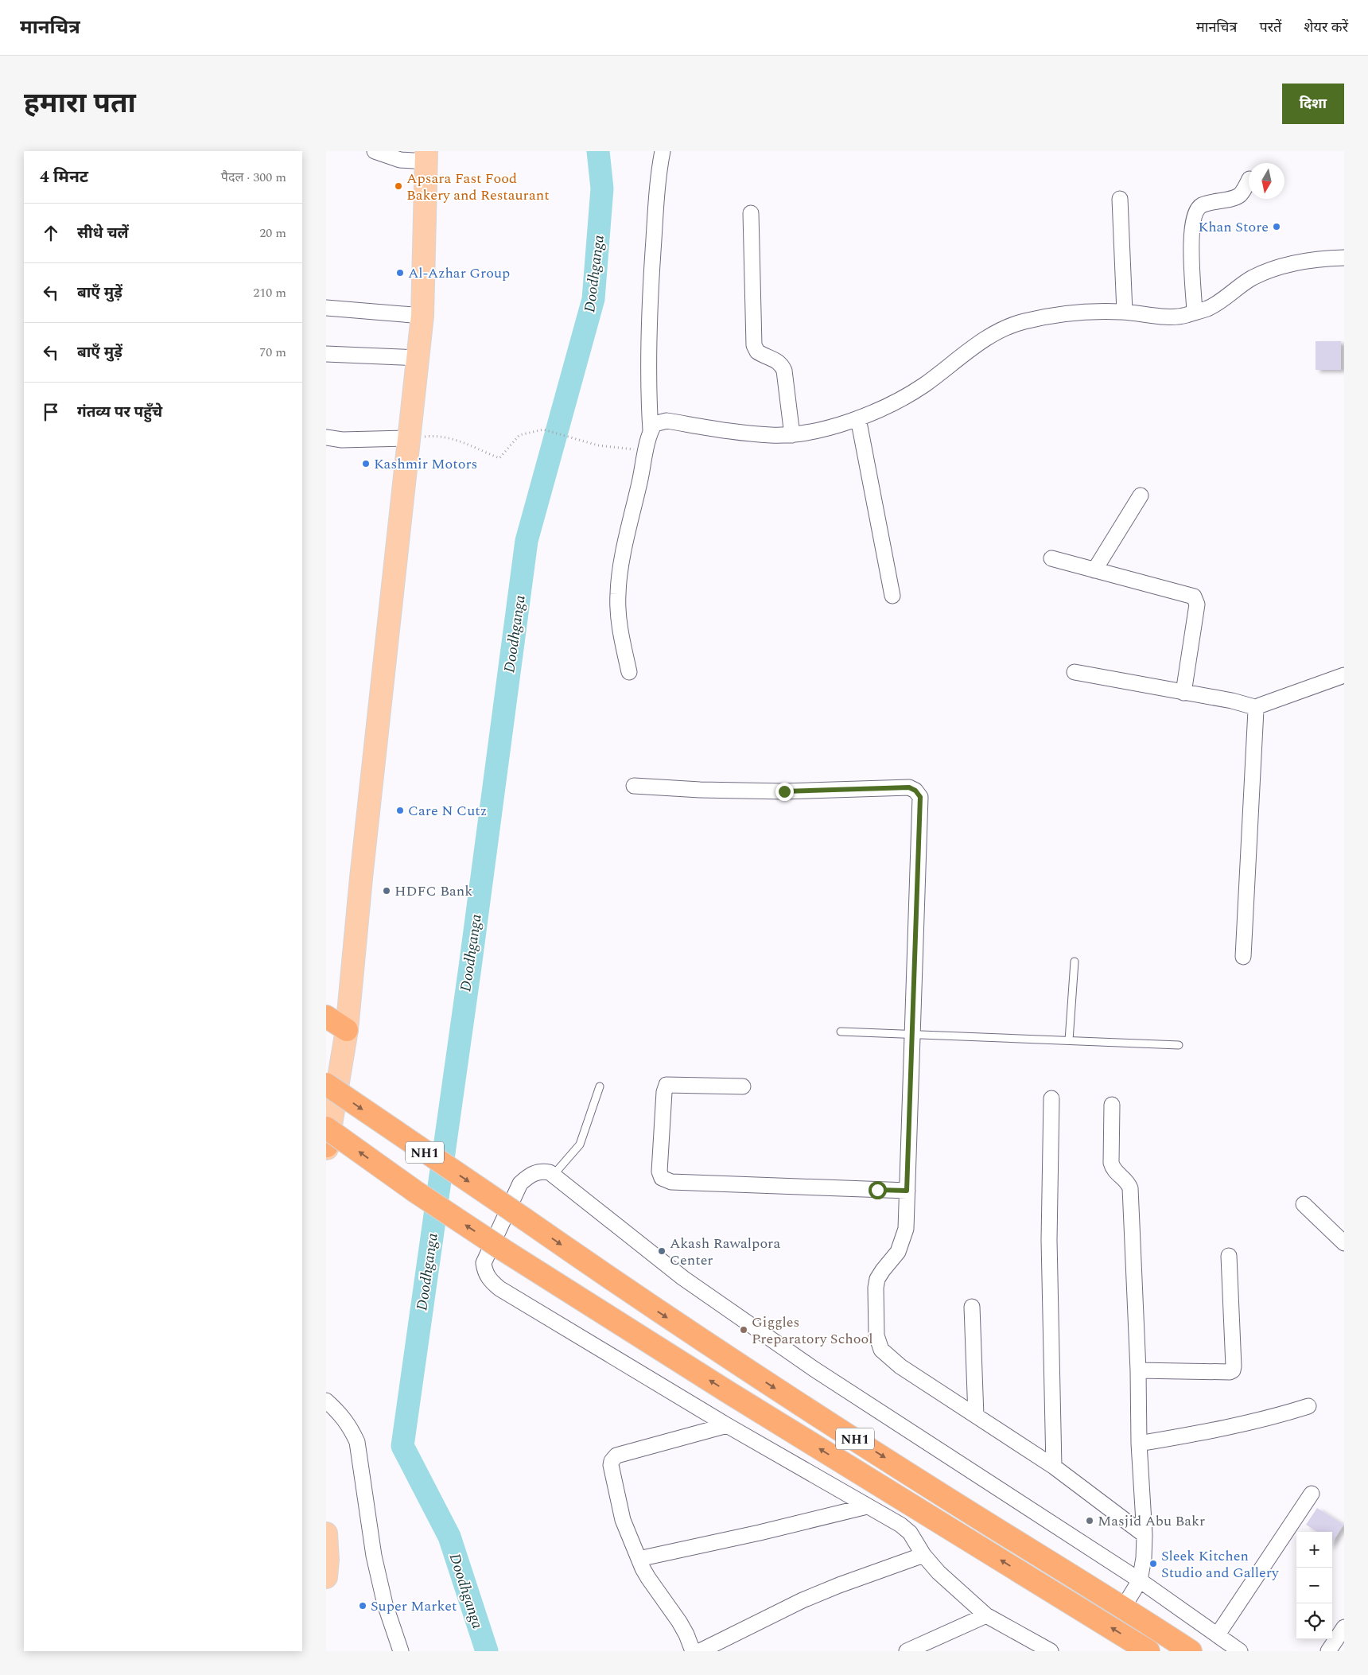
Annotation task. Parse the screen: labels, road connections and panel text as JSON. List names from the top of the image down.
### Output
{
  "streets": {
    "highway": ["NH1"]
  },
  "water": ["Doodhganga"],
  "places": [
    "Apsara Fast Food Bakery and Restaurant",
    "Khan Store",
    "Al-Azhar Group",
    "Kashmir Motors",
    "Care N Cutz",
    "HDFC Bank",
    "Akash Rawalpora Center",
    "Giggles Preparatory School",
    "Masjid Abu Bakr",
    "Sleek Kitchen Studio and Gallery",
    "Super Market"
  ],
  "north": "bottom",
  "page": {
    "header": "मानचित्र",
    "nav": ["मानचित्र", "परतें", "शेयर करें"],
    "title": "हमारा पता",
    "buttons": "दिशा",
    "heading": ["4 मिनट", "पैदल · 300 m"],
    "list": [
      ["सीधे चलें", "20 m"],
      ["बाएँ मुड़ें", "210 m"],
      ["बाएँ मुड़ें", "70 m"],
      "गंतव्य पर पहुँचे"
    ],
    "map_buttons": ["+", "−"]
  }
}
